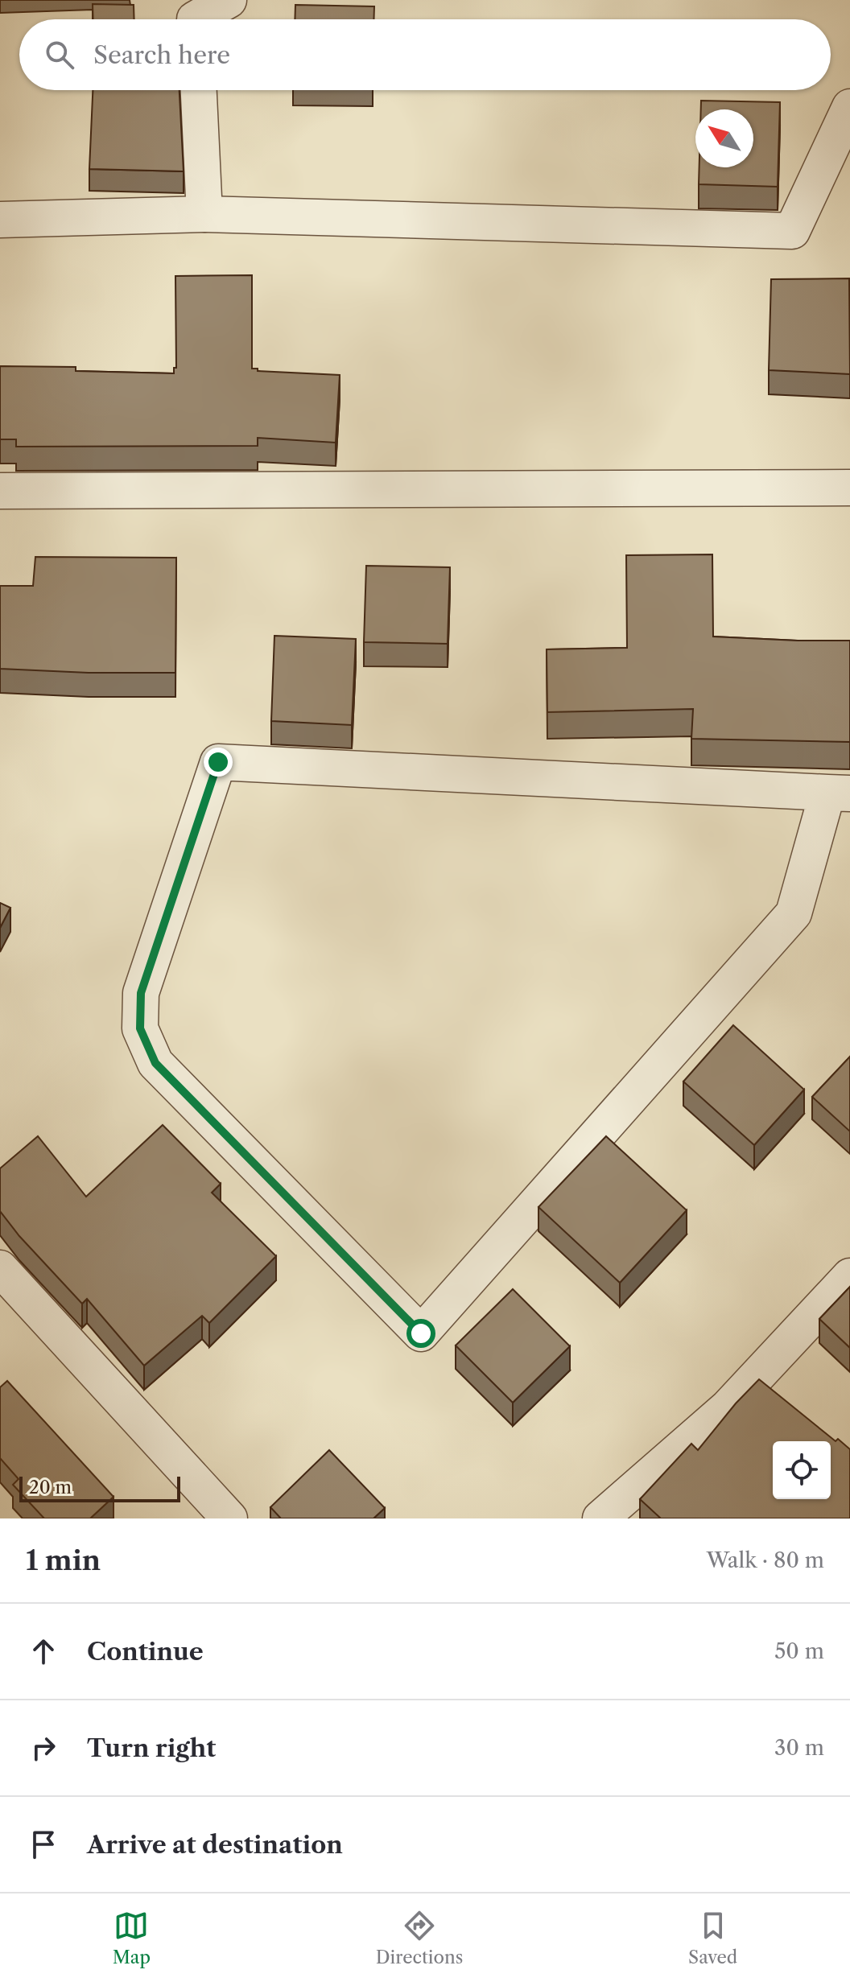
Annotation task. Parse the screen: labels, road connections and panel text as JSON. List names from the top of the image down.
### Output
{
  "scale_bar": "20 m",
  "north": "top left",
  "page": {
    "search": "Search here",
    "scale": "20 m",
    "heading": ["1 min", "Walk · 80 m"],
    "list": [
      ["Continue", "50 m"],
      ["Turn right", "30 m"],
      "Arrive at destination"
    ],
    "nav": ["Map", "Directions", "Saved"]
  }
}
